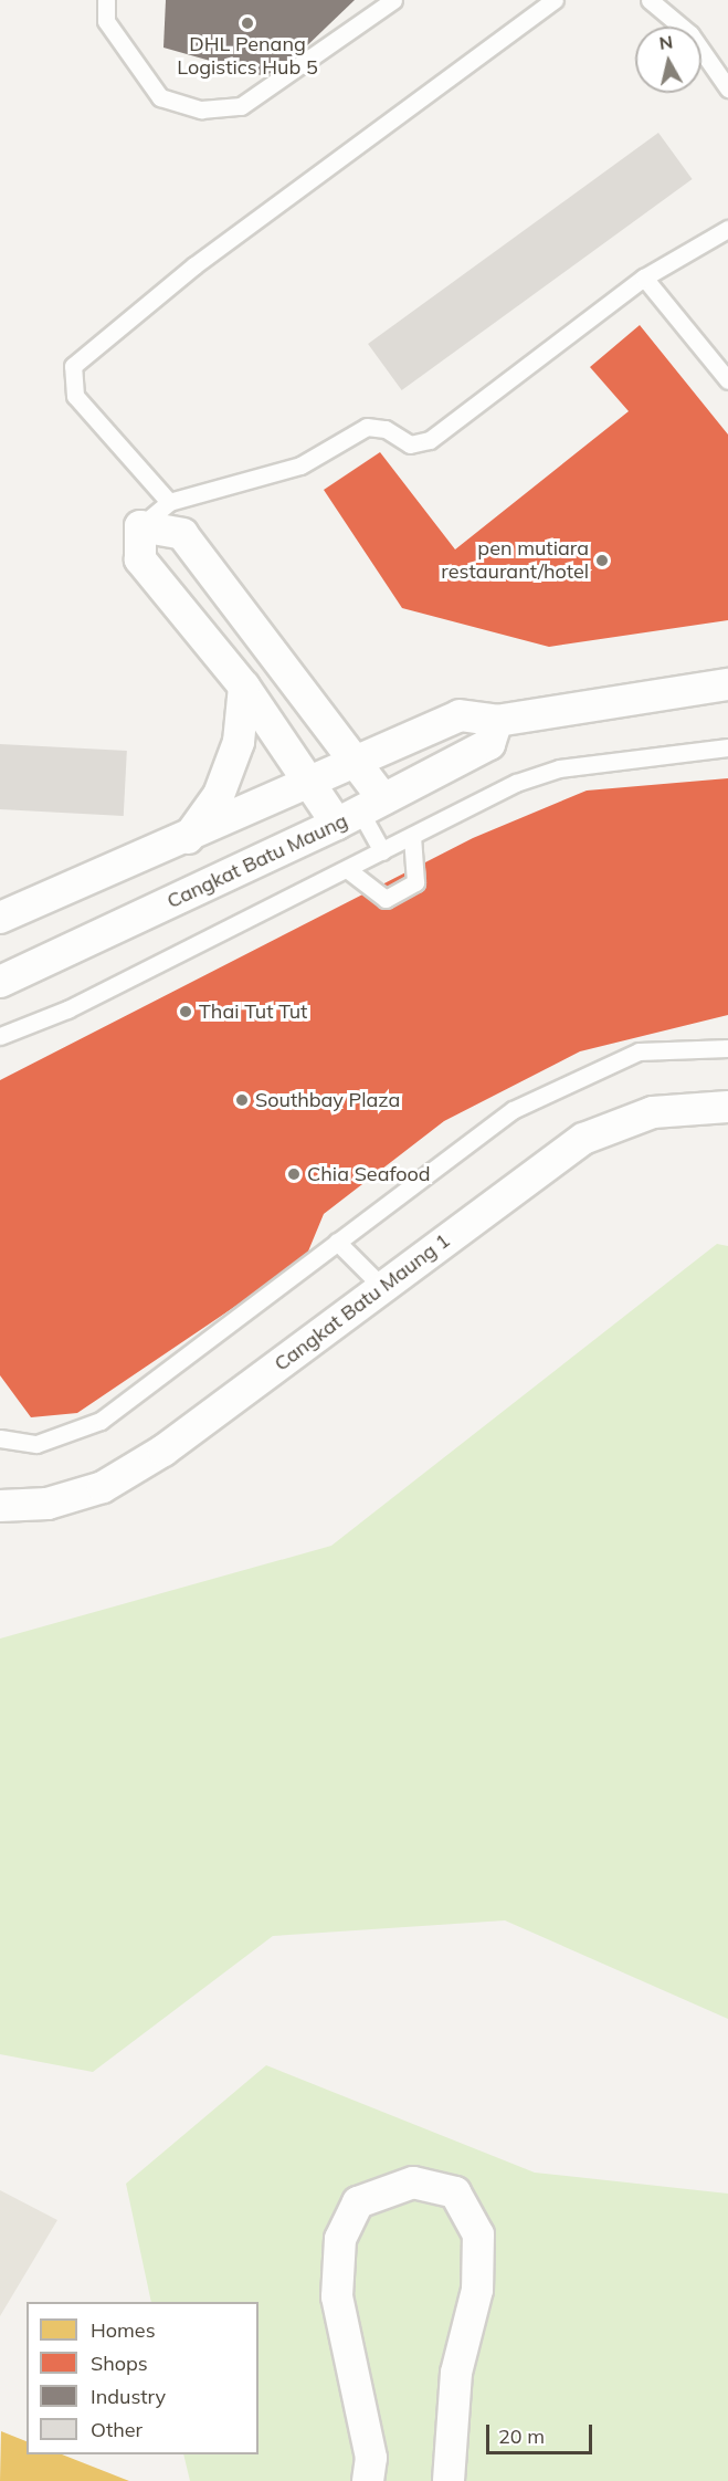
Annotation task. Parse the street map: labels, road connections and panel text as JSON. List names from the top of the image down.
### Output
{
  "streets": {
    "street": ["Cangkat Batu Maung", "Cangkat Batu Maung 1"]
  },
  "places": [
    "DHL Penang Logistics Hub 5",
    "pen mutiara restaurant/hotel",
    "Thai Tut Tut",
    "Southbay Plaza",
    "Chia Seafood"
  ],
  "legend": [
    "Homes",
    "Shops",
    "Industry",
    "Other"
  ],
  "scale_bar": "20 m",
  "north": "top"
}
